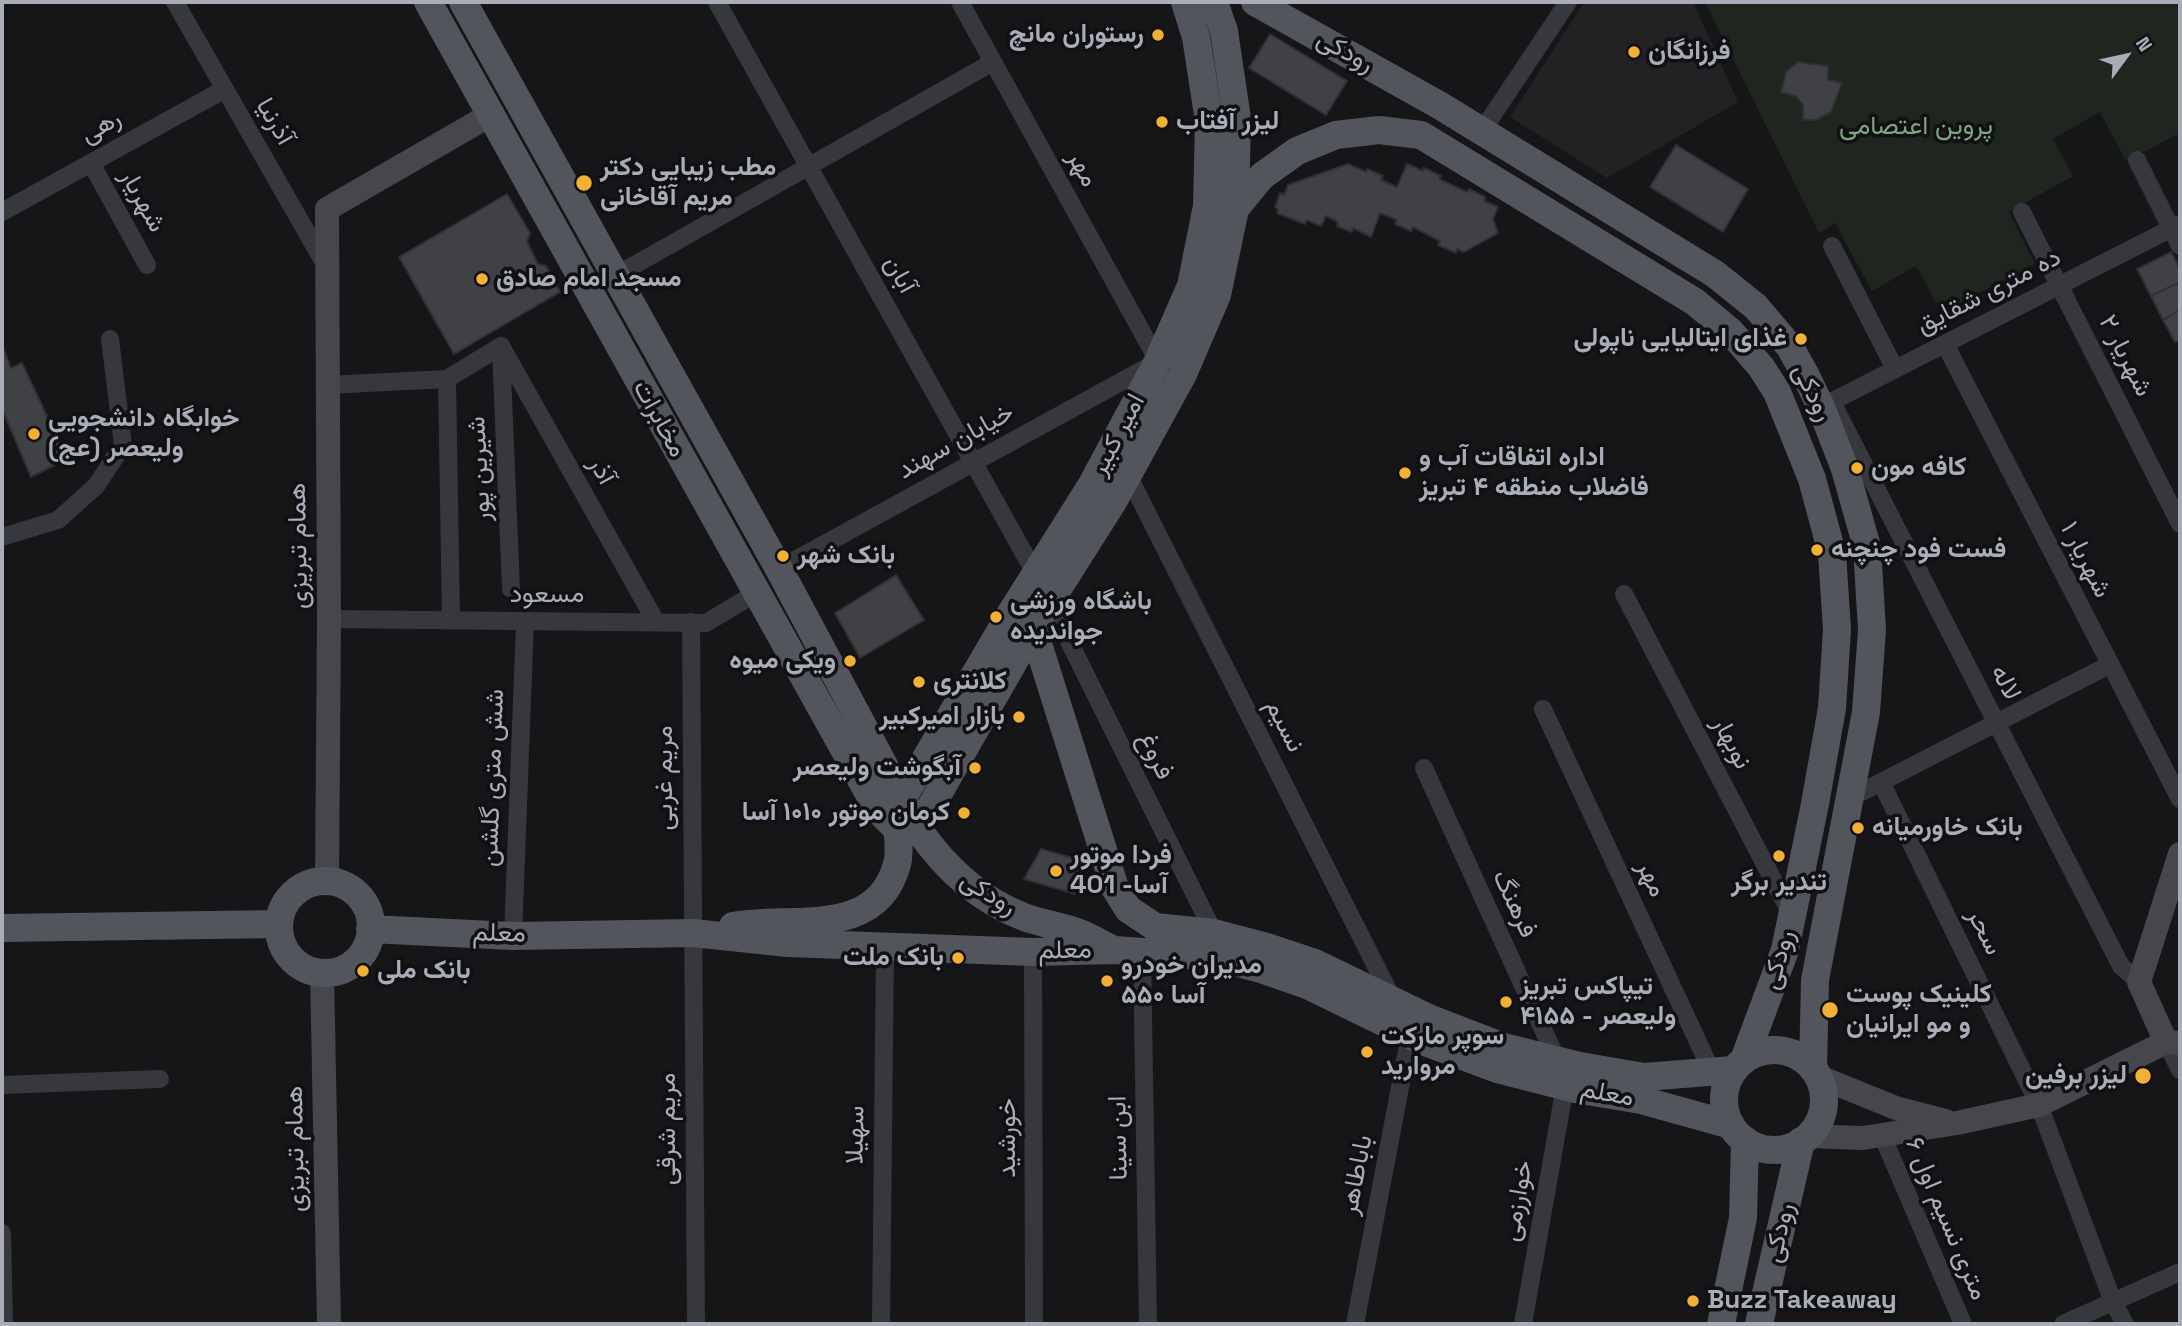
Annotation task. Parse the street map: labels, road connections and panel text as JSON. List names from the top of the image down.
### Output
{
  "streets": {
    "main road": [
      "رودکى",
      "مخابرات",
      "امیر کبیر",
      "همام تبریزی",
      "رودکی",
      "معلم"
    ],
    "street": [
      "آذرنیا",
      "رهی",
      "مهر",
      "شهریار",
      "آبان",
      "ده متری شقایق",
      "شهریار ۲",
      "خیابان سهند",
      "شیرین پور",
      "آذر",
      "شهریار ۱",
      "مسعود",
      "لاله",
      "نسیم",
      "نوبهار",
      "فروغ",
      "شش متری گلشن",
      "مریم غربی",
      "فرهنگ",
      "سحر",
      "مریم شرقی",
      "سهیلا",
      "خورشید",
      "ابن سینا",
      "باباطاهر",
      "خوارزمی",
      "۶ متری نسیم اول"
    ]
  },
  "crossings": [
    ["رودکى", "مهر"],
    ["رودکى", "ده متری شقایق"],
    ["رودکى", "امیر کبیر"],
    ["رودکى", "لاله"],
    ["رودکى", "نوبهار"],
    ["رودکى", "رودکی"],
    ["رودکى", "معلم"],
    ["آذرنیا", "رهی"],
    ["آذرنیا", "همام تبریزی"],
    ["رهی", "شهریار"],
    ["مهر", "امیر کبیر"],
    ["مهر", "خیابان سهند"],
    ["مهر", "رودکی"],
    ["مهر", "معلم"],
    ["آبان", "امیر کبیر"],
    ["آبان", "خیابان سهند"],
    ["ده متری شقایق", "شهریار ۲"],
    ["ده متری شقایق", "شهریار ۱"],
    ["ده متری شقایق", "لاله"],
    ["مخابرات", "امیر کبیر"],
    ["مخابرات", "خیابان سهند"],
    ["مخابرات", "همام تبریزی"],
    ["مخابرات", "مسعود"],
    ["مخابرات", "رودکی"],
    ["امیر کبیر", "خیابان سهند"],
    ["امیر کبیر", "نسیم"],
    ["امیر کبیر", "فروغ"],
    ["امیر کبیر", "معلم"],
    ["شیرین پور", "آذر"],
    ["آذر", "مسعود"],
    ["همام تبریزی", "مسعود"],
    ["همام تبریزی", "معلم"],
    ["مسعود", "شش متری گلشن"],
    ["مسعود", "مریم غربی"],
    ["نسیم", "معلم"],
    ["فروغ", "معلم"],
    ["شش متری گلشن", "معلم"],
    ["مریم غربی", "معلم"],
    ["مریم غربی", "مریم شرقی"],
    ["رودکی", "معلم"],
    ["رودکی", "ابن سینا"],
    ["فرهنگ", "معلم"],
    ["فرهنگ", "خوارزمی"],
    ["معلم", "مریم شرقی"],
    ["معلم", "سهیلا"],
    ["معلم", "خورشید"],
    ["معلم", "ابن سینا"],
    ["معلم", "باباطاهر"],
    ["معلم", "خوارزمی"]
  ],
  "parks": ["پروین اعتصامى"],
  "places": [
    "رستوران مانچ",
    "فرزانگان",
    "لیزر آفتاب",
    "مطب زیبایی دکتر مریم آقاخانی",
    "مسجد امام صادق",
    "غذای ایتالیایی ناپولی",
    "خوابگاه دانشجویی ولیعصر (عج)",
    "کافه مون",
    "اداره اتفاقات آب و فاضلاب منطقه ۴ تبریز",
    "فست فود چنچنه",
    "بانک شهر",
    "باشگاه ورزشی جواندیده",
    "ویکی میوه",
    "کلانتری",
    "بازار امیرکبیر",
    "آبگوشت ولیعصر",
    "کرمان موتور ۱۰۱۰ آسا",
    "بانک خاورمیانه",
    "تندیر برگر",
    "فردا موتور 401 -آسا",
    "بانک ملت",
    "بانک ملی",
    "مدیران خودرو ۵۵۰ آسا",
    "تیپاکس تبریز ولیعصر - ۴۱۵۵",
    "کلینیک پوست و مو ایرانیان",
    "سوپر مارکت مروارید",
    "لیزر برفین",
    "Buzz Takeaway"
  ],
  "north": "top right"
}
